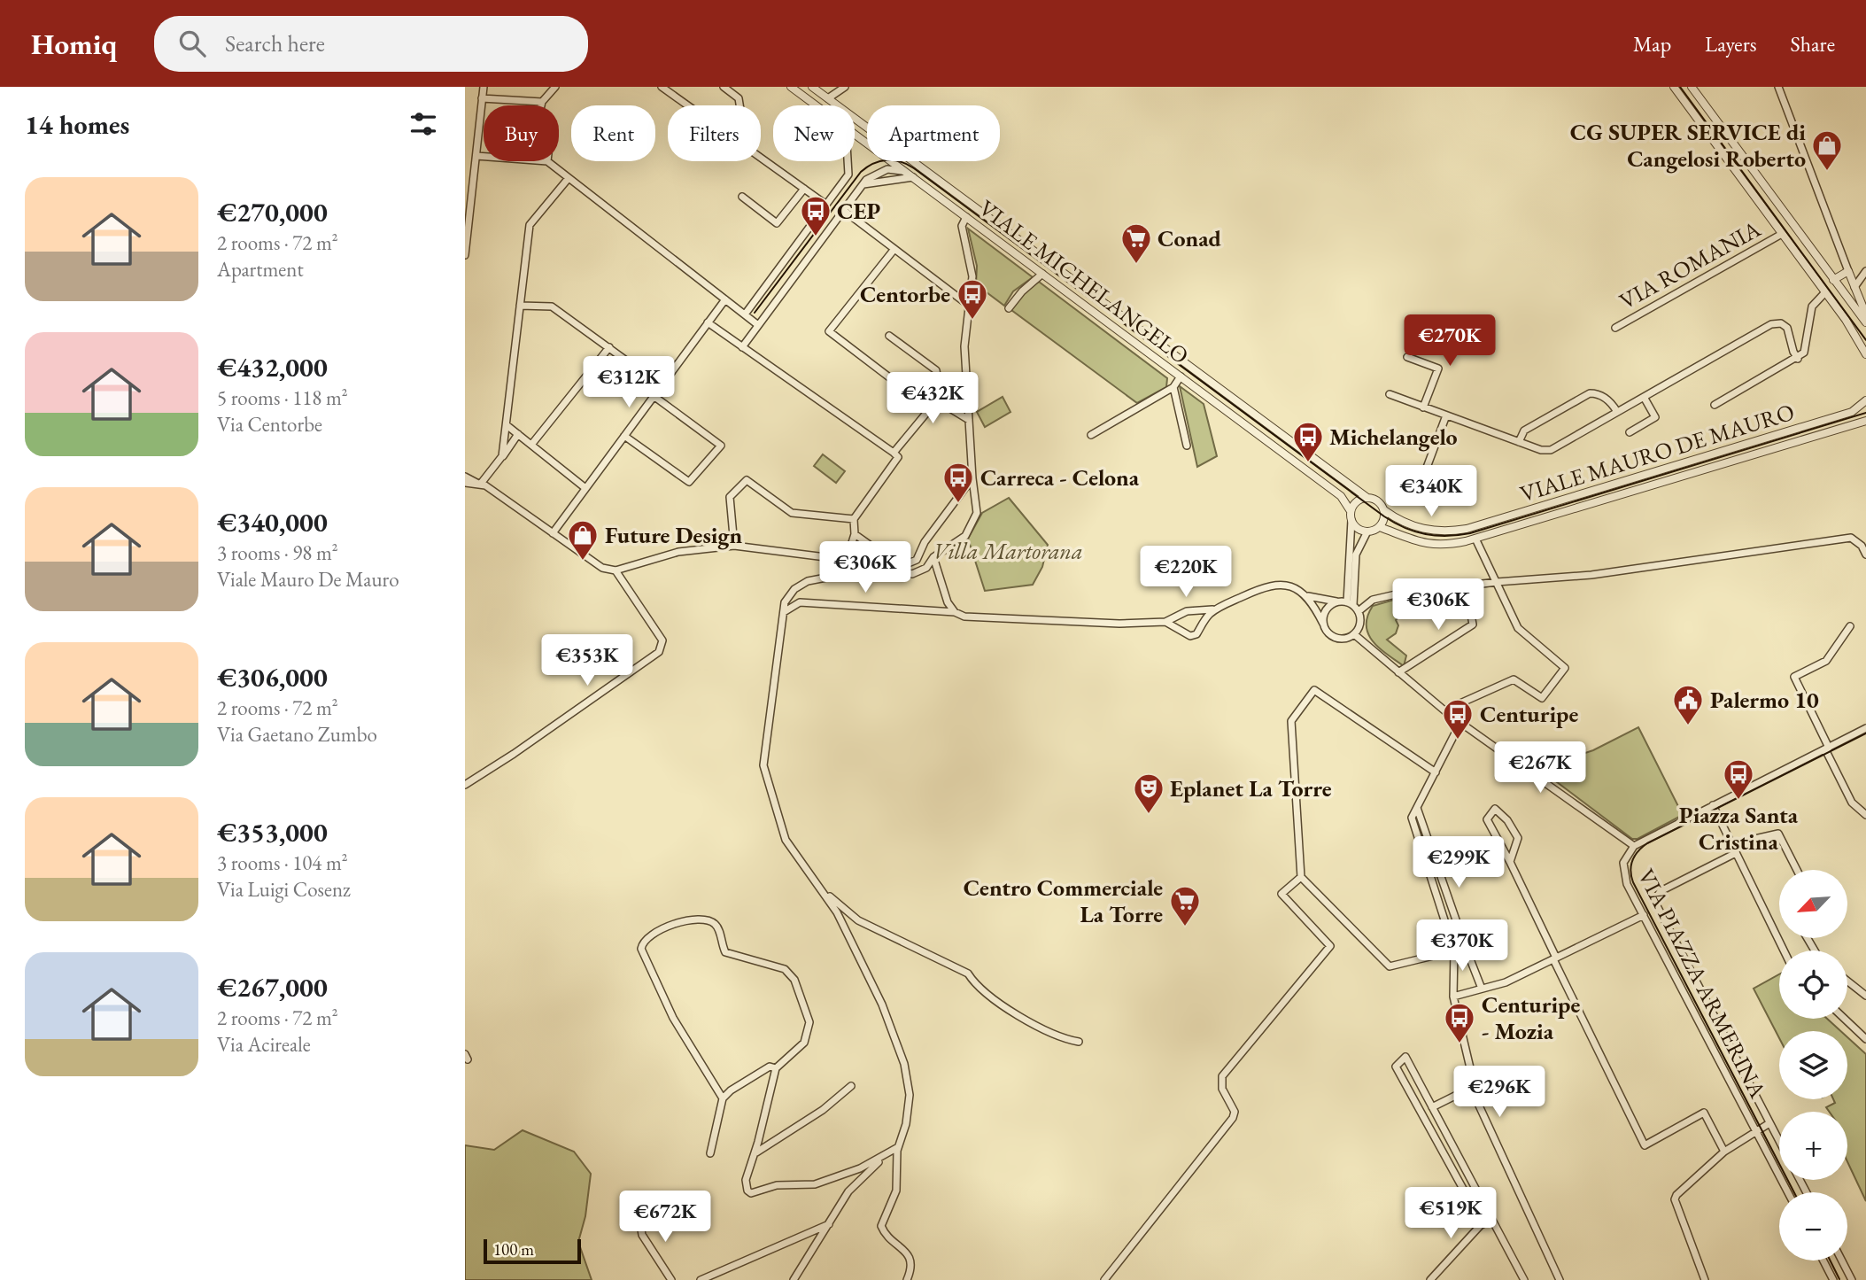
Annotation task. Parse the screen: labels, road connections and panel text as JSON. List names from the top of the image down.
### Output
{
  "streets": {
    "street": [
      "VIA ROMANIA",
      "VIALE MICHELANGELO",
      "VIALE MAURO DE MAURO",
      "VIA PIAZZA ARMERINA"
    ]
  },
  "crossings": [
    ["VIALE MICHELANGELO", "VIALE MAURO DE MAURO"]
  ],
  "parks": ["Villa Martorana"],
  "places": {
    "shop": ["CG SUPER SERVICE di Cangelosi Roberto", "Future Design"],
    "bus stop": [
      "CEP",
      "Centorbe",
      "Michelangelo",
      "Carreca - Celona",
      "Centuripe",
      "Piazza Santa Cristina",
      "Centuripe - Mozia"
    ],
    "supermarket": ["Conad", "Centro Commerciale La Torre"],
    "public building": ["Palermo 10"],
    "theatre": ["Eplanet La Torre"]
  },
  "scale_bar": "100 m",
  "north": "bottom left",
  "page": {
    "header": "Homiq",
    "search": "Search here",
    "nav": ["Map", "Layers", "Share"],
    "heading": "14 homes",
    "chip": [
      "Buy",
      "Rent",
      "Filters",
      "New",
      "Apartment"
    ],
    "list": [
      {
        "name": "€270,000",
        "note": "2 rooms · 72 m² · Apartment"
      },
      {
        "name": "€432,000",
        "note": "5 rooms · 118 m² · Via Centorbe"
      },
      {
        "name": "€340,000",
        "note": "3 rooms · 98 m² · Viale Mauro De Mauro"
      },
      {
        "name": "€306,000",
        "note": "2 rooms · 72 m² · Via Gaetano Zumbo"
      },
      {
        "name": "€353,000",
        "note": "3 rooms · 104 m² · Via Luigi Cosenz"
      },
      {
        "name": "€267,000",
        "note": "2 rooms · 72 m² · Via Acireale"
      }
    ],
    "price": [
      "€270K",
      "€312K",
      "€432K",
      "€340K",
      "€306K",
      "€220K",
      "€306K",
      "€353K",
      "€267K",
      "€299K",
      "€370K",
      "€296K",
      "€519K",
      "€672K"
    ],
    "map_buttons": ["+", "−"],
    "scale": "100 m"
  }
}
